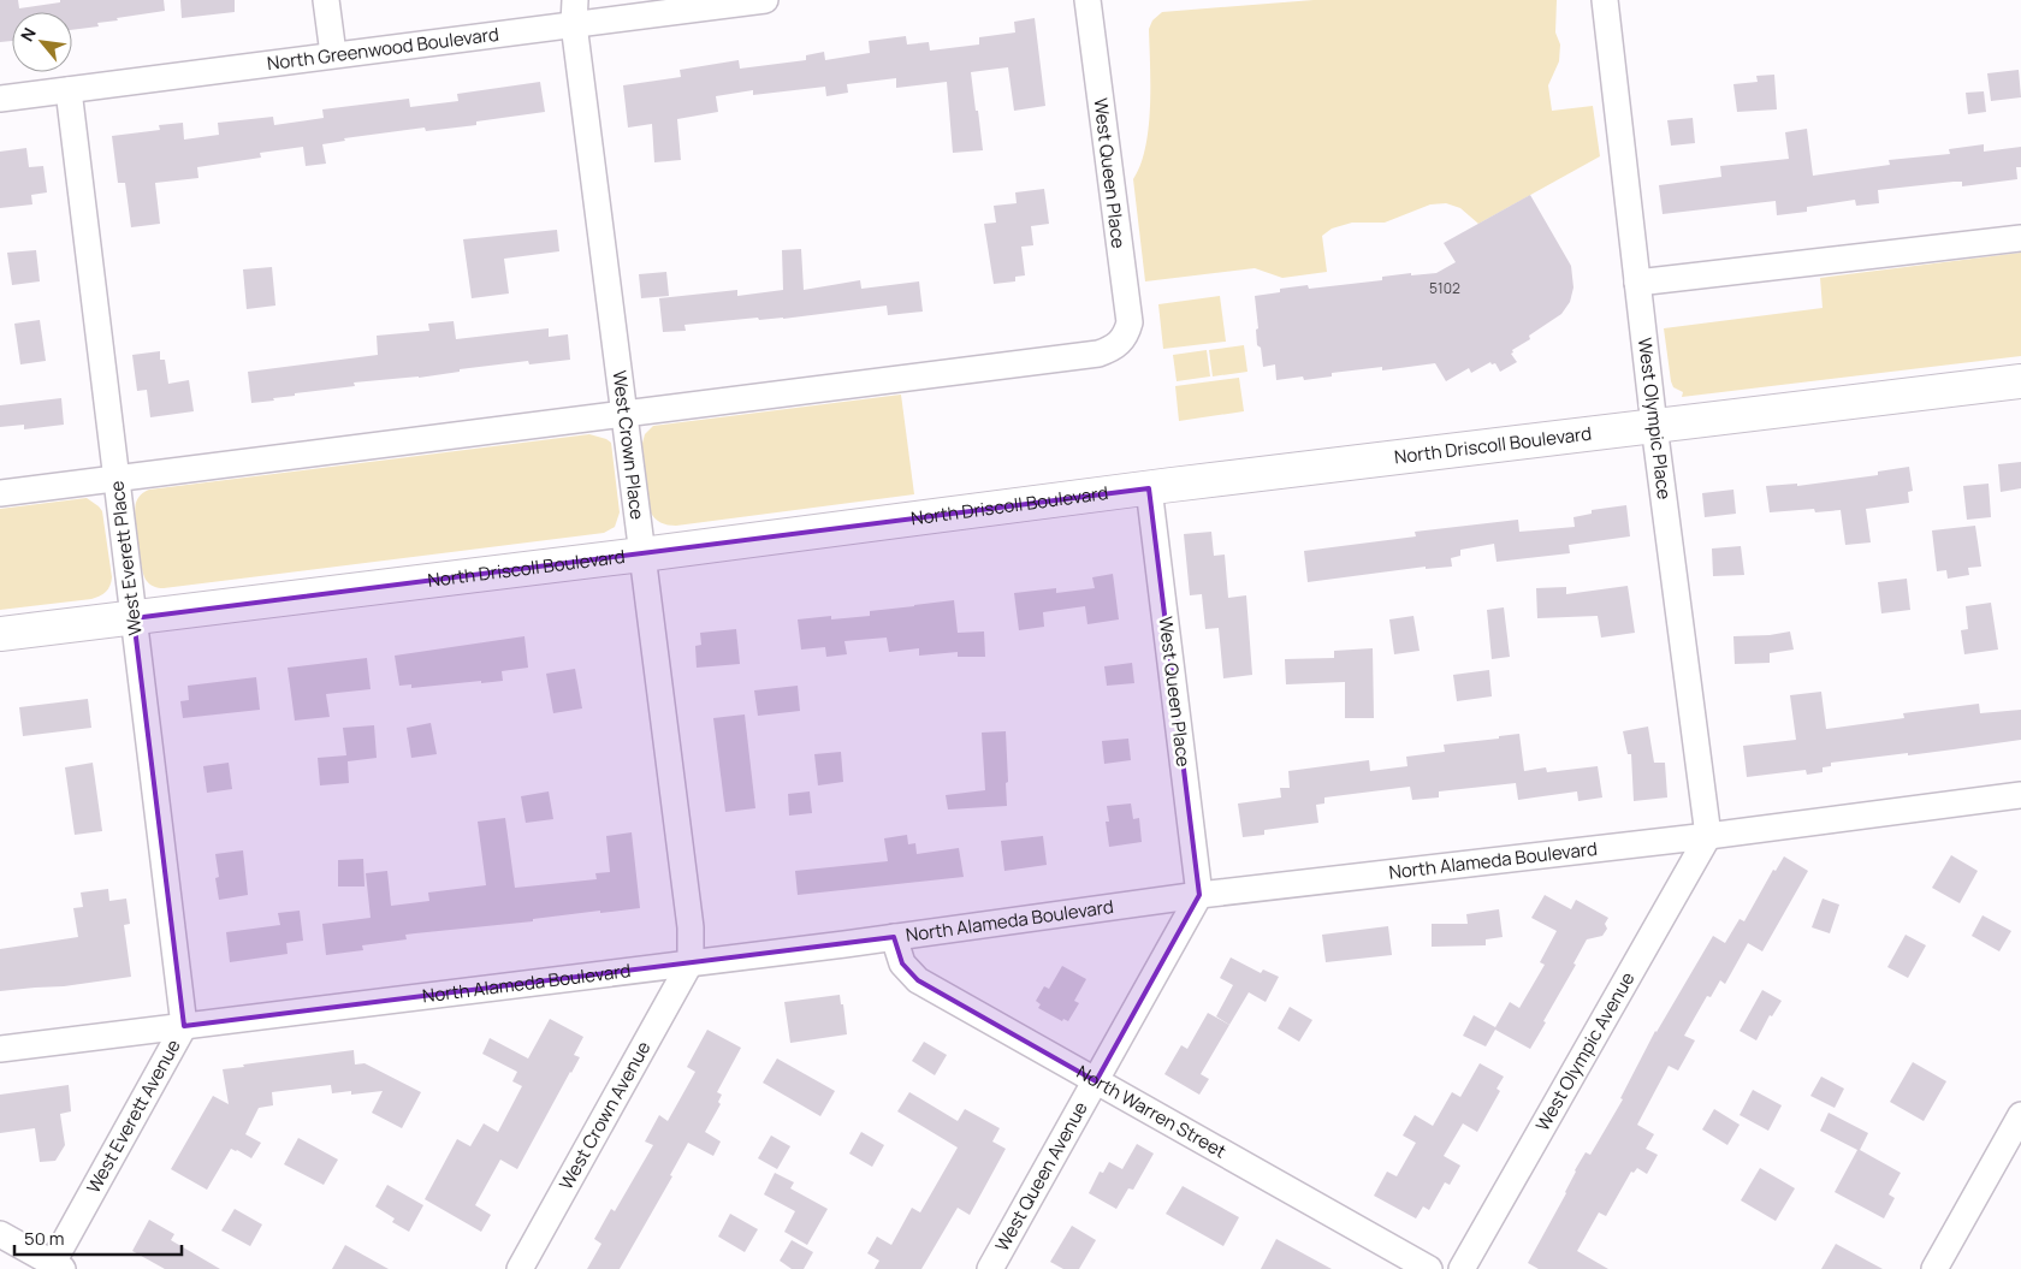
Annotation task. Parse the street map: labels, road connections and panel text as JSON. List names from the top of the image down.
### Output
{
  "streets": {
    "main road": ["North Driscoll Boulevard"],
    "street": [
      "North Greenwood Boulevard",
      "West Queen Place",
      "West Olympic Place",
      "West Crown Place",
      "West Everett Place",
      "North Alameda Boulevard",
      "West Olympic Avenue",
      "North Warren Street",
      "West Crown Avenue",
      "West Everett Avenue",
      "West Queen Avenue"
    ]
  },
  "crossings": [
    ["North Greenwood Boulevard", "West Crown Place"],
    ["North Greenwood Boulevard", "West Everett Place"],
    ["West Queen Place", "West Crown Place"],
    ["West Queen Place", "North Driscoll Boulevard"],
    ["West Queen Place", "North Alameda Boulevard"],
    ["West Queen Place", "West Queen Avenue"],
    ["West Olympic Place", "North Driscoll Boulevard"],
    ["West Olympic Place", "North Alameda Boulevard"],
    ["West Olympic Place", "West Olympic Avenue"],
    ["West Crown Place", "North Driscoll Boulevard"],
    ["West Crown Place", "North Alameda Boulevard"],
    ["West Crown Place", "West Crown Avenue"],
    ["North Driscoll Boulevard", "West Everett Place"],
    ["West Everett Place", "North Alameda Boulevard"],
    ["West Everett Place", "West Everett Avenue"],
    ["North Alameda Boulevard", "West Olympic Avenue"],
    ["North Alameda Boulevard", "North Warren Street"],
    ["North Alameda Boulevard", "West Crown Avenue"],
    ["North Alameda Boulevard", "West Everett Avenue"],
    ["North Alameda Boulevard", "West Queen Avenue"],
    ["North Warren Street", "West Queen Avenue"]
  ],
  "house_numbers": ["5102"],
  "scale_bar": "50 m",
  "north": "top left"
}
